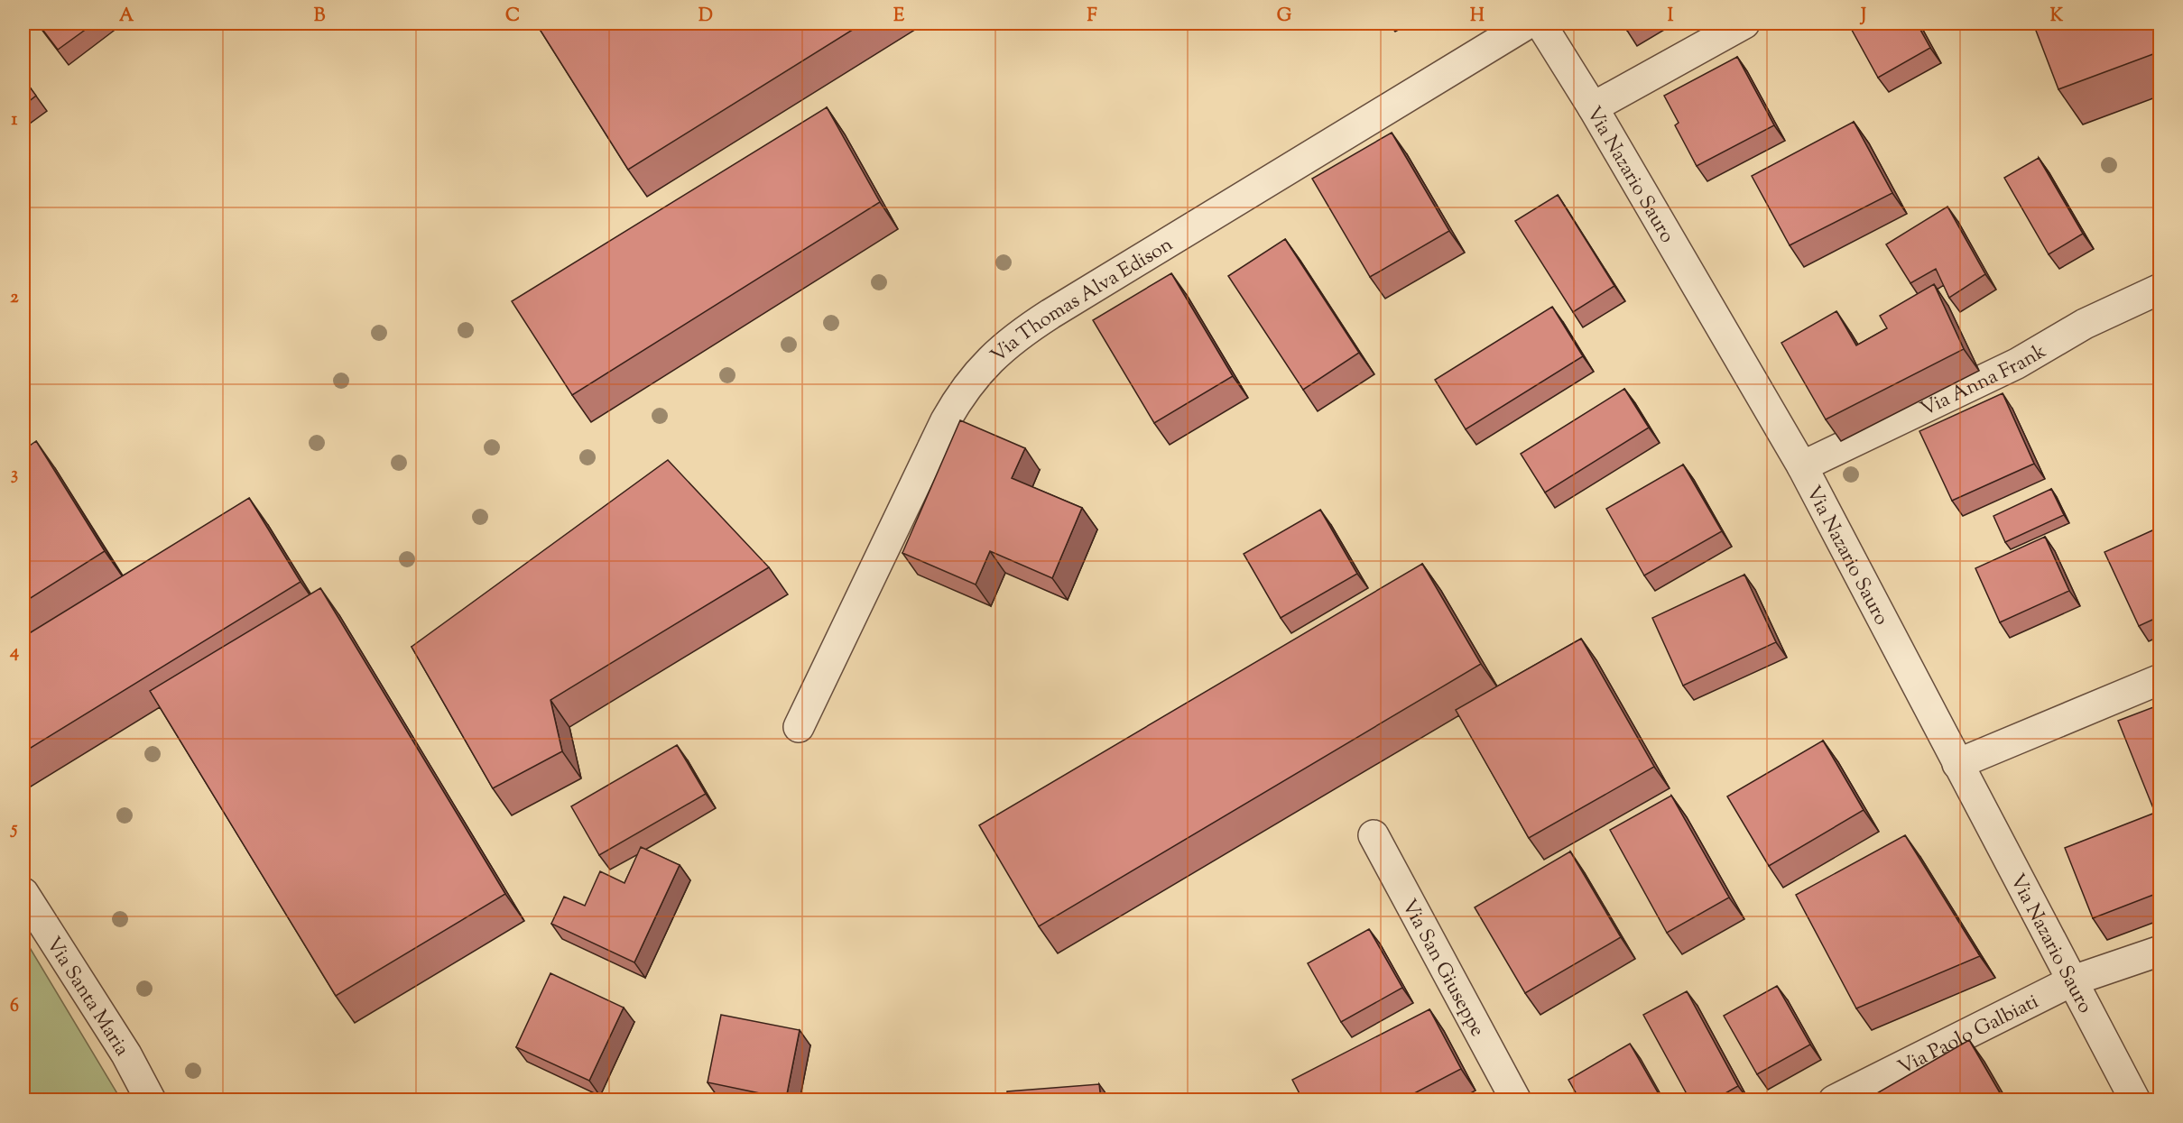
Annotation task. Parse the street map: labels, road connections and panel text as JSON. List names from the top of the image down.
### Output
{
  "streets": {
    "street": [
      "Via Nazario Sauro",
      "Via Thomas Alva Edison",
      "Via Anna Frank",
      "Via San Giuseppe",
      "Via Santa Maria",
      "Via Paolo Galbiati"
    ]
  },
  "crossings": [
    ["Via Nazario Sauro", "Via Anna Frank"],
    ["Via Nazario Sauro", "Via Paolo Galbiati"]
  ],
  "grid": {
    "columns": [
      "A",
      "B",
      "C",
      "D",
      "E",
      "F",
      "G",
      "H",
      "I",
      "J",
      "K"
    ],
    "rows": [
      "1",
      "2",
      "3",
      "4",
      "5",
      "6"
    ]
  }
}
